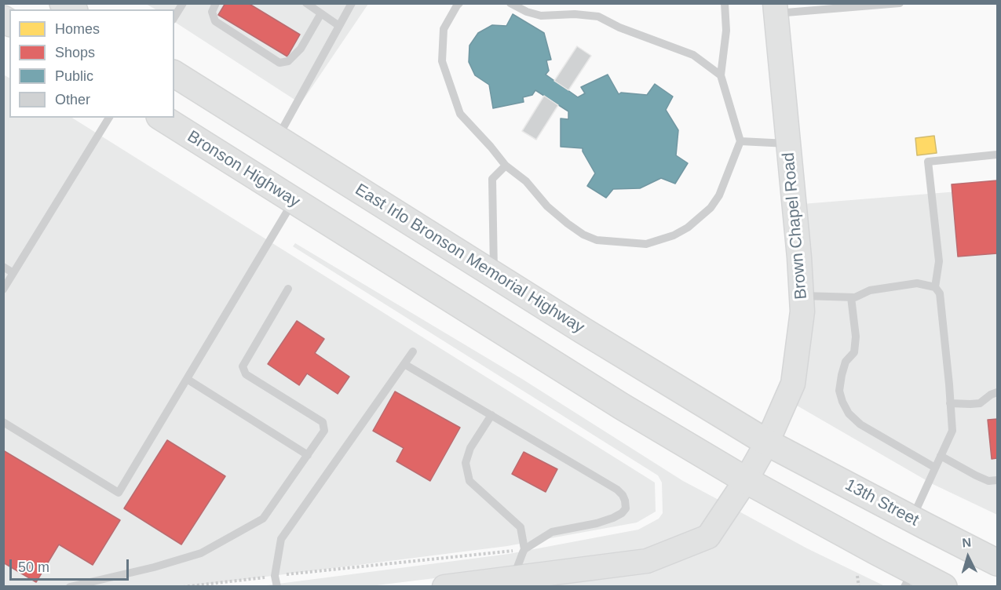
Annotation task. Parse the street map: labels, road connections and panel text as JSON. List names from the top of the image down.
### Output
{
  "streets": {
    "highway": ["Bronson Highway", "East Irlo Bronson Memorial Highway", "13th Street"],
    "street": ["Brown Chapel Road"]
  },
  "crossings": [
    ["Bronson Highway", "Brown Chapel Road"],
    ["Brown Chapel Road", "East Irlo Bronson Memorial Highway"],
    ["Brown Chapel Road", "13th Street"],
    ["East Irlo Bronson Memorial Highway", "13th Street"]
  ],
  "legend": [
    "Homes",
    "Shops",
    "Public",
    "Other"
  ],
  "scale_bar": "50 m",
  "north": "top"
}
